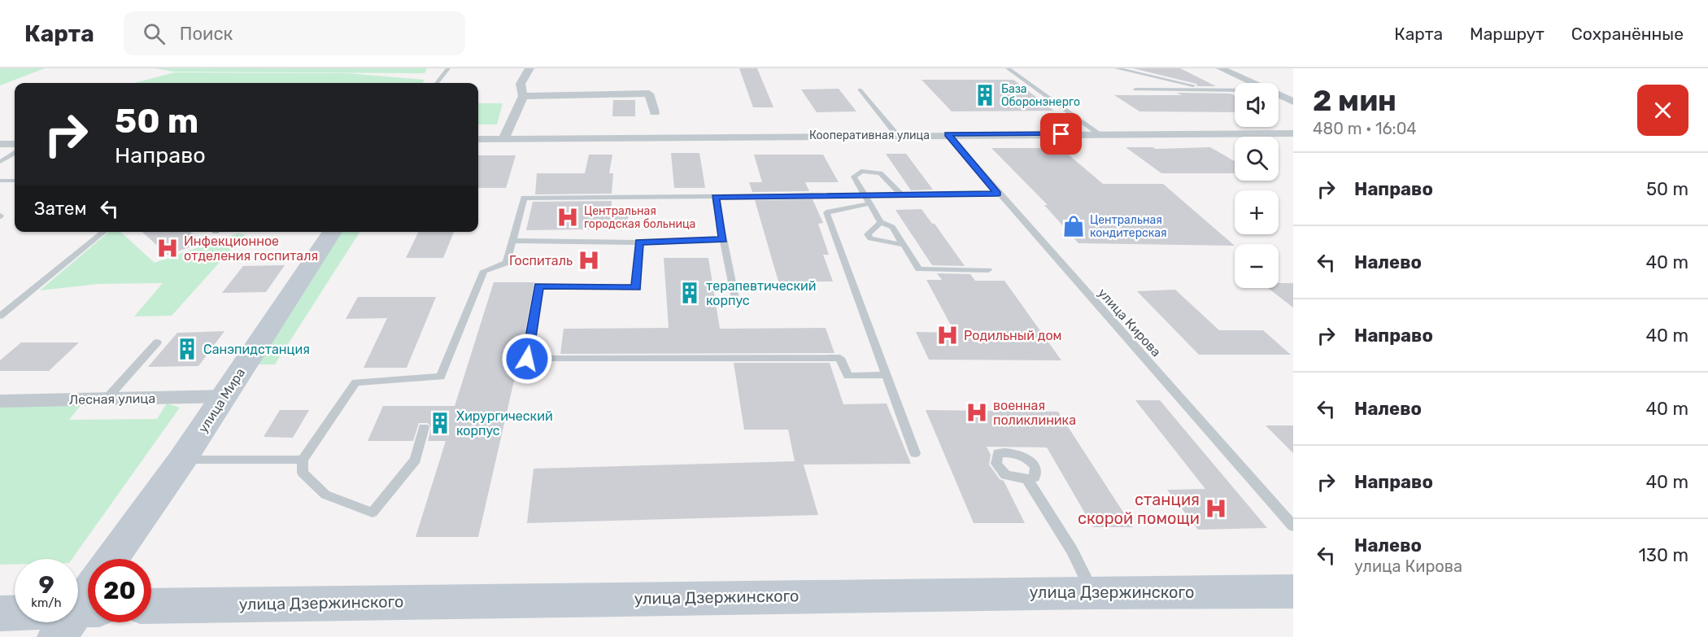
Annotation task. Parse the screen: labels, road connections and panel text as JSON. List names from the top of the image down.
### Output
{
  "streets": {
    "street": [
      "Кооперативная улица",
      "Лесная улица",
      "улица Мира",
      "улица Дзержинского"
    ],
    "lane": ["улица Кирова"]
  },
  "crossings": [
    ["Кооперативная улица", "улица Кирова"],
    ["Лесная улица", "улица Мира"]
  ],
  "places": {
    "building": [
      "База Оборонэнерго",
      "терапевтический корпус",
      "Санэпидстанция",
      "Хирургический корпус"
    ],
    "hospital": [
      "Центральная городская больница",
      "Инфекционное отделения госпиталя",
      "Госпиталь",
      "Родильный дом",
      "военная поликлиника",
      "станция скорой помощи"
    ],
    "shop": ["Центральная кондитерская"]
  },
  "page": {
    "header": "Карта",
    "search": "Поиск",
    "nav": ["Карта", "Маршрут", "Сохранённые"],
    "heading": ["2 мин", "480 m · 16:04"],
    "map_buttons": ["+", "−"],
    "turn": ["50 m", "Направо"],
    "list": [
      {
        "name": "Направо",
        "value": "50 m"
      },
      {
        "name": "Налево",
        "value": "40 m"
      },
      {
        "name": "Направо",
        "value": "40 m"
      },
      {
        "name": "Налево",
        "value": "40 m"
      },
      {
        "name": "Направо",
        "value": "40 m"
      },
      {
        "name": "Налево",
        "note": "улица Кирова",
        "value": "130 m"
      }
    ],
    "then": "Затем",
    "speed": "9 km/h",
    "limit": "20"
  }
}
